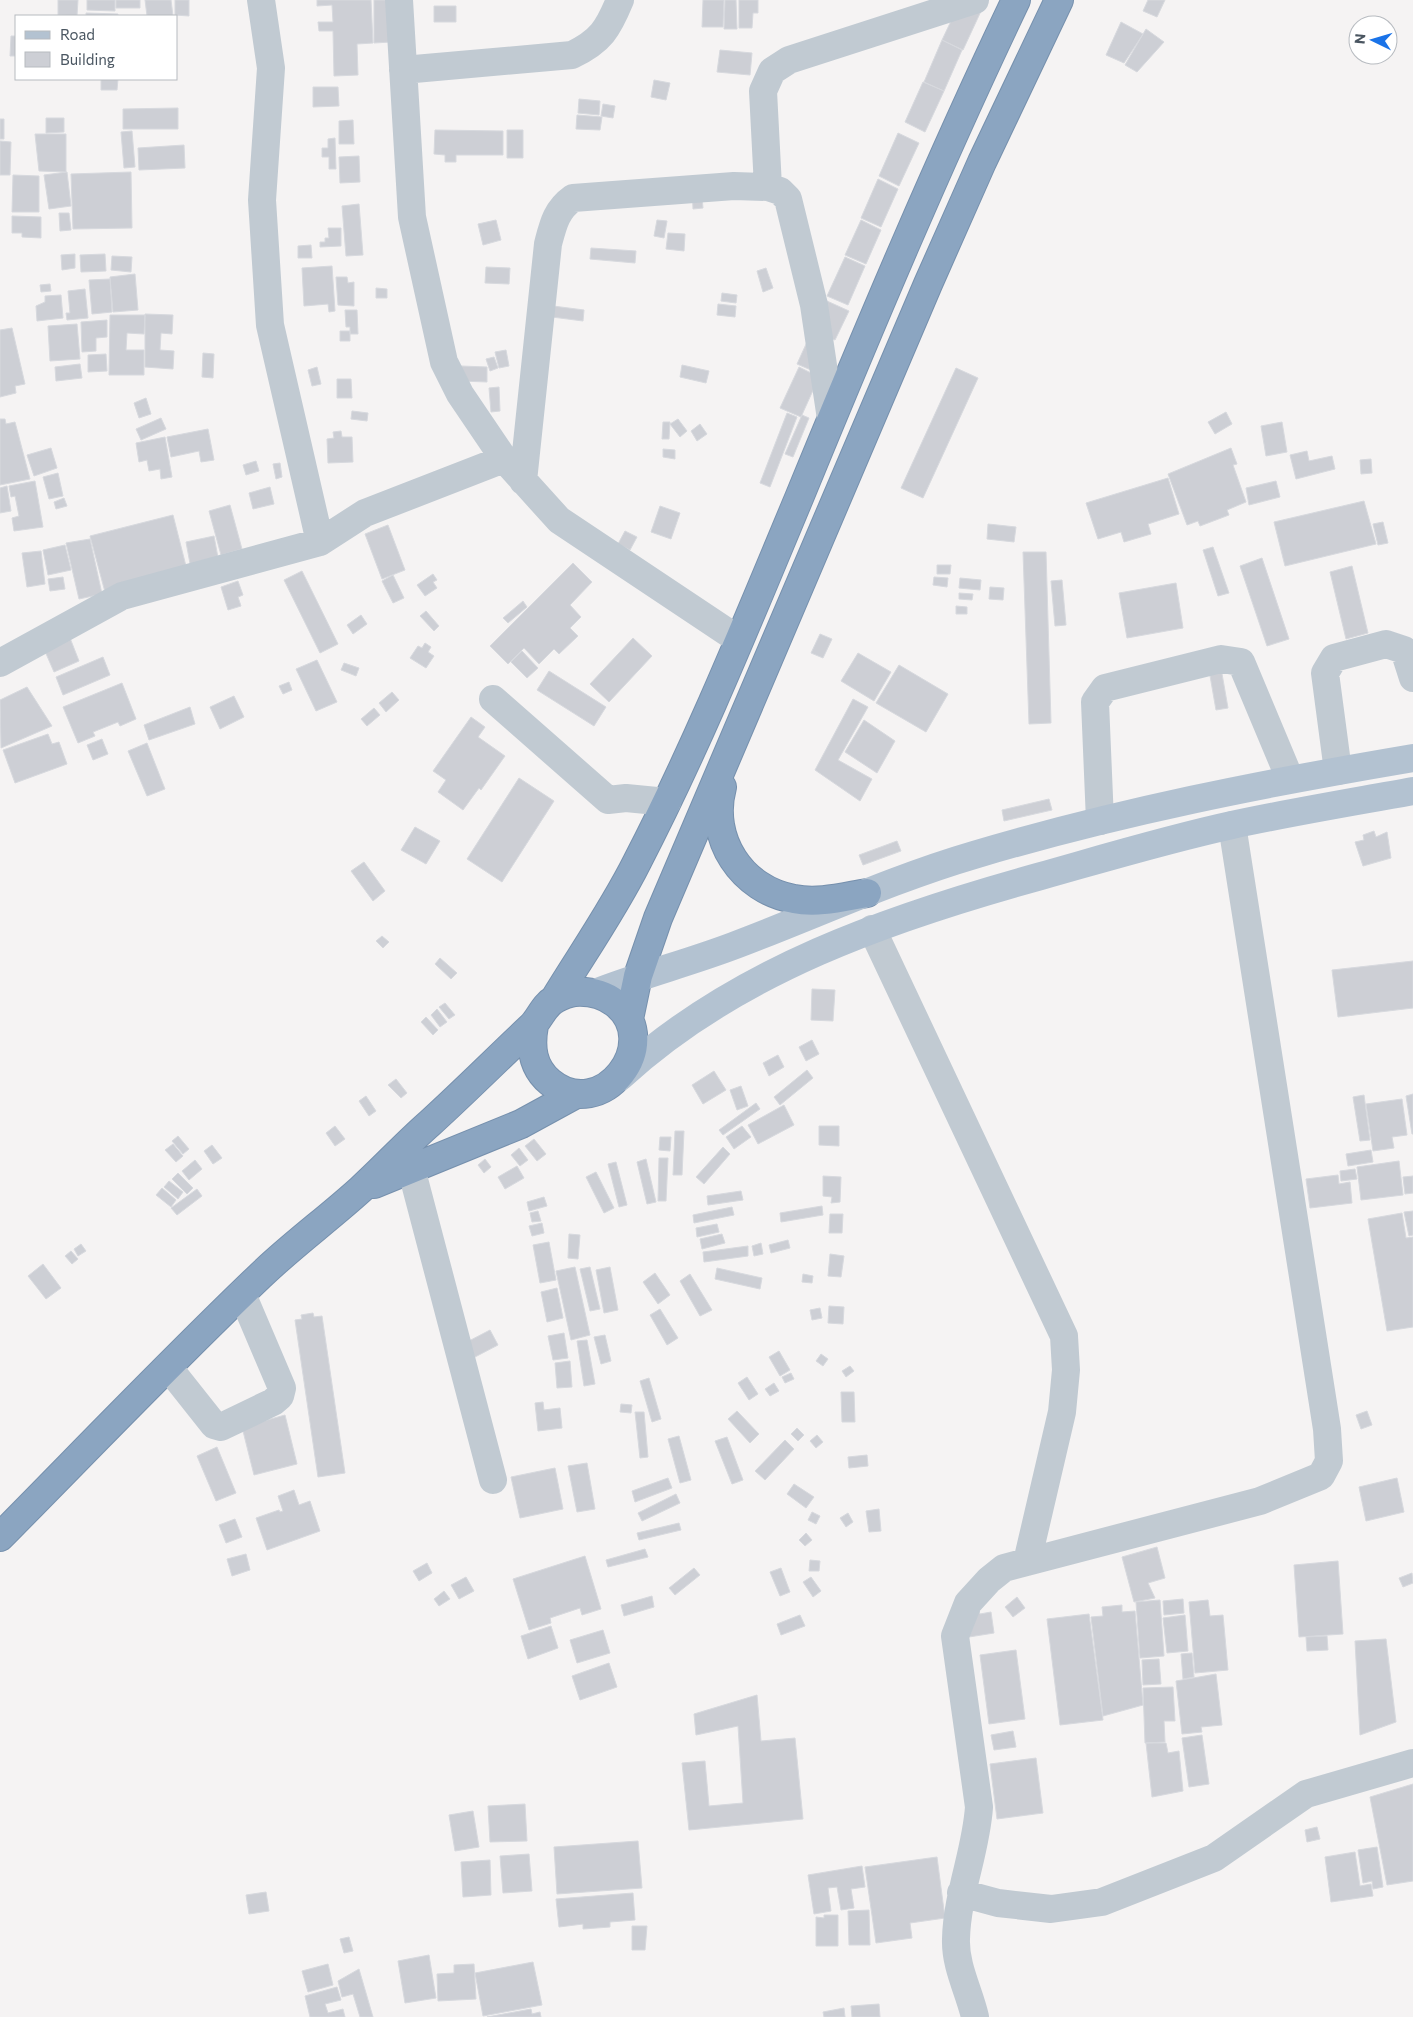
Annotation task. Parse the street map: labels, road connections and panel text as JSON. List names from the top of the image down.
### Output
{
  "legend": ["Road", "Building"],
  "north": "left"
}
